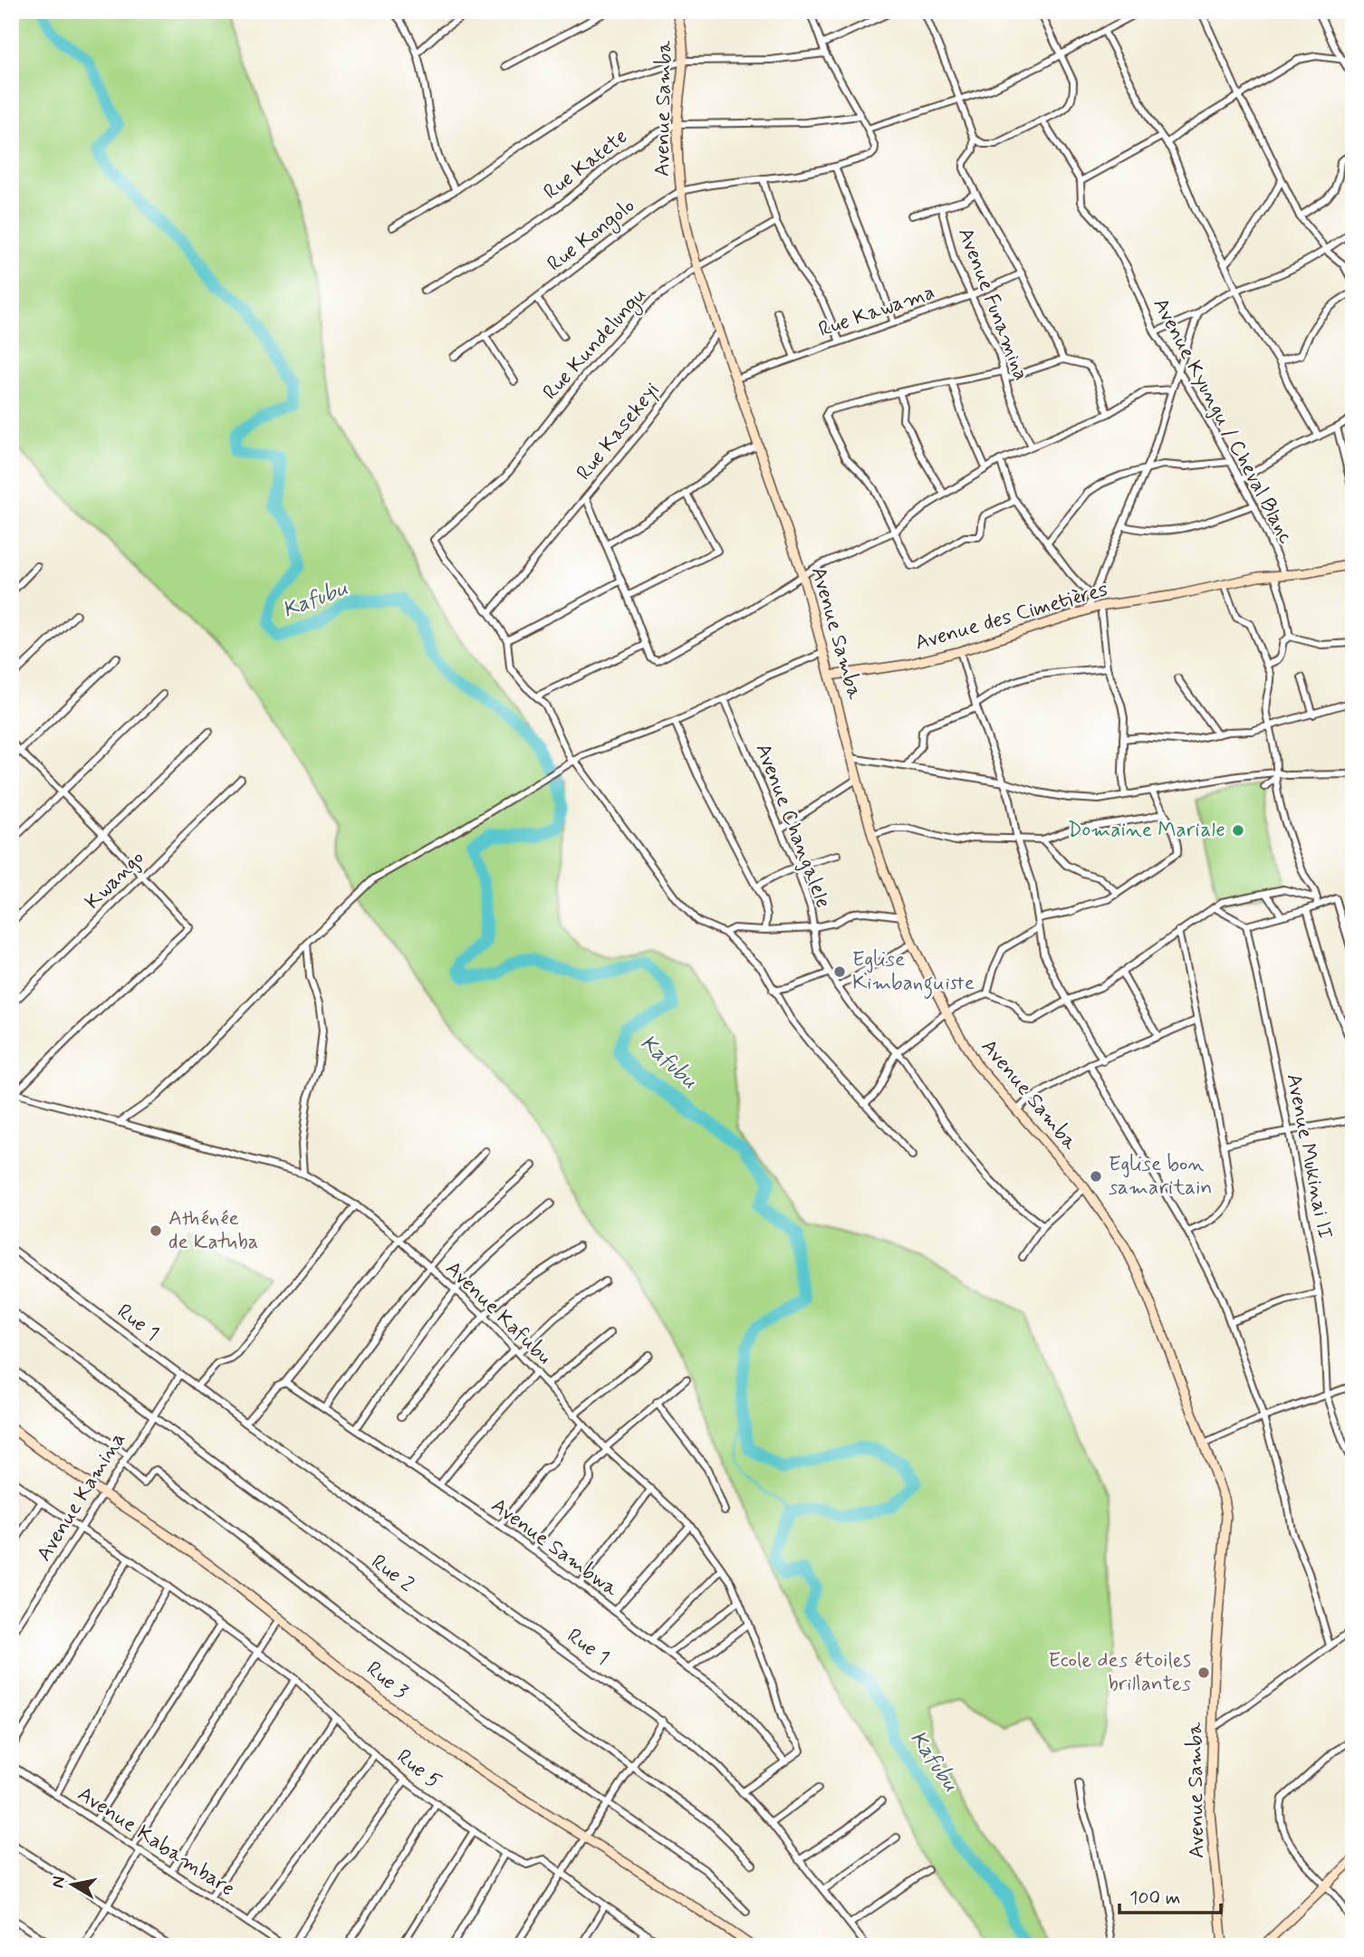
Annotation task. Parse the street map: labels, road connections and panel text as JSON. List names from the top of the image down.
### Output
{
  "streets": {
    "street": [
      "Avenue Samba",
      "Rue Katete",
      "Rue Kongolo",
      "Avenue Funamina",
      "Rue Kawama",
      "Rue Kundelungu",
      "Avenue Kyungu / Cheval Blanc",
      "Rue Kasekeyi",
      "Avenue des Cimetières",
      "Avenue Changalele",
      "Kwango",
      "Avenue Mukinai II",
      "Avenue Kafubu",
      "Rue 1",
      "Avenue Kamina",
      "Avenue Sambwa",
      "Rue 2",
      "Rue 3",
      "Rue 5",
      "Avenue Kabambare"
    ]
  },
  "crossings": [
    ["Avenue Samba", "Rue Katete"],
    ["Avenue Samba", "Rue Kongolo"],
    ["Avenue Samba", "Rue Kawama"],
    ["Avenue Samba", "Rue Kundelungu"],
    ["Avenue Samba", "Rue Kasekeyi"],
    ["Avenue Samba", "Avenue des Cimetières"],
    ["Avenue Funamina", "Rue Kawama"],
    ["Rue Kundelungu", "Rue Kasekeyi"],
    ["Avenue Kyungu / Cheval Blanc", "Avenue des Cimetières"],
    ["Avenue Kafubu", "Avenue Sambwa"],
    ["Rue 1", "Avenue Kamina"],
    ["Avenue Kamina", "Rue 2"],
    ["Avenue Kamina", "Rue 3"],
    ["Avenue Kamina", "Rue 5"]
  ],
  "water": ["Kafubu"],
  "places": [
    "Domaine Mariale",
    "Eglise Kimbanguiste",
    "Eglise bon samaritain",
    "Athénée de Katuba",
    "Ecole des étoiles brillantes"
  ],
  "scale_bar": "100 m",
  "north": "left"
}
